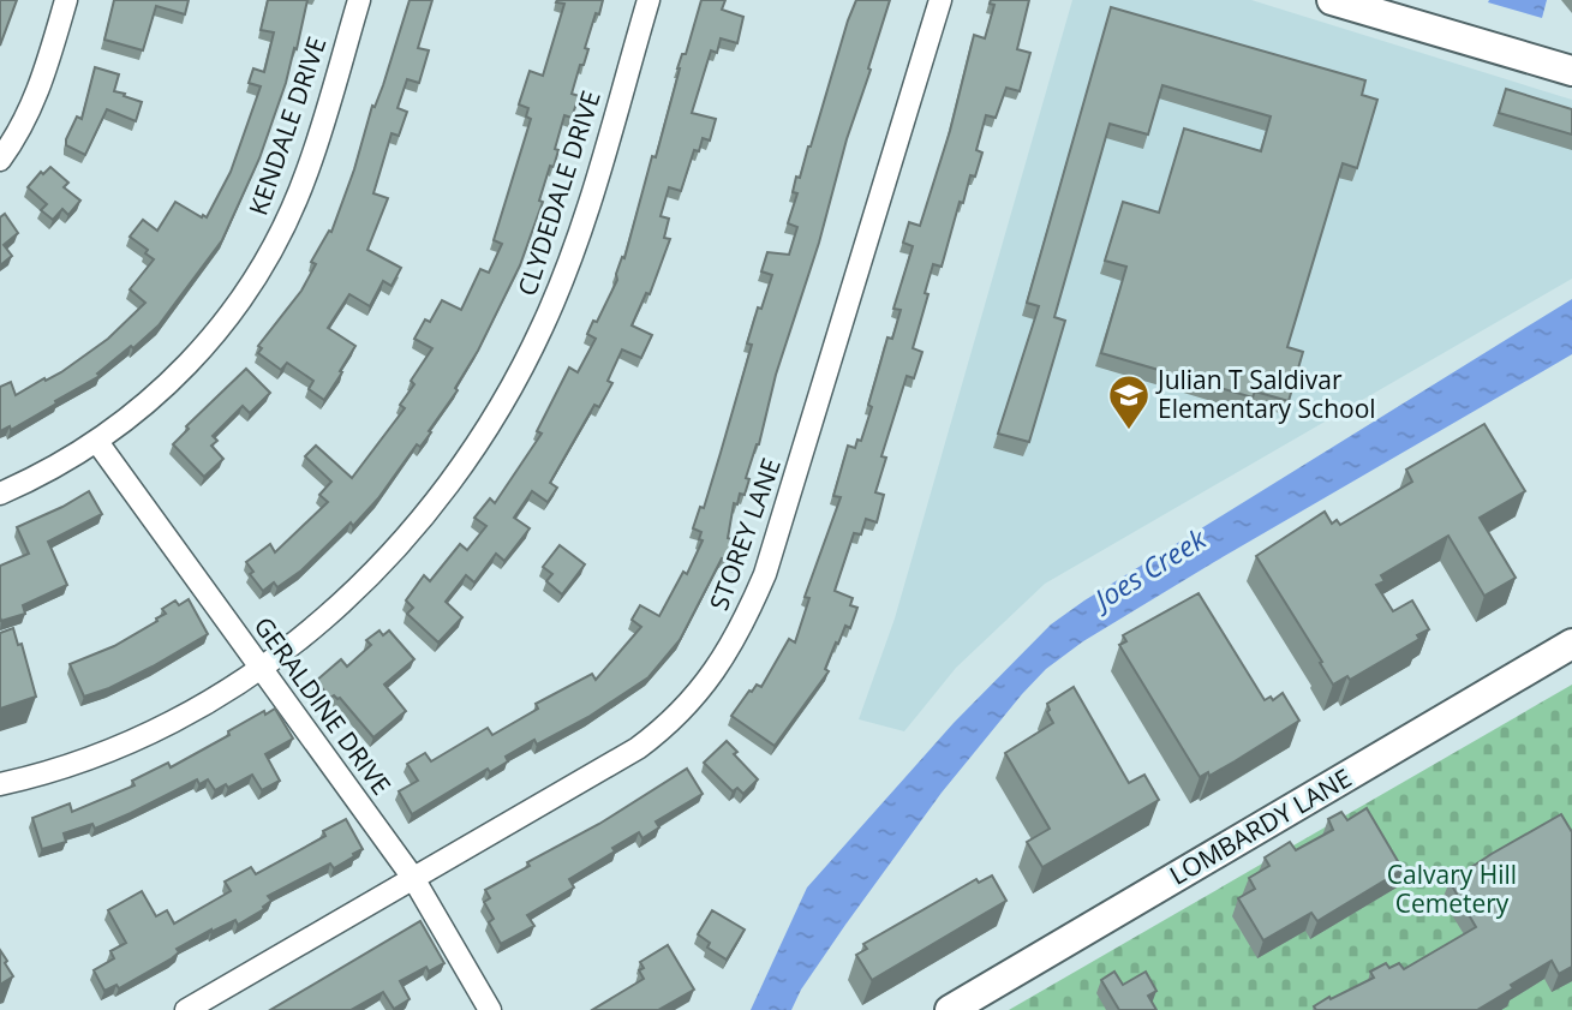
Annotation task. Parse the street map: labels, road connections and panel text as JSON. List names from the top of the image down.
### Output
{
  "streets": {
    "main road": ["LOMBARDY LANE"],
    "street": [
      "KENDALE DRIVE",
      "CLYDEDALE DRIVE",
      "STOREY LANE",
      "GERALDINE DRIVE"
    ]
  },
  "crossings": [
    ["KENDALE DRIVE", "GERALDINE DRIVE"],
    ["CLYDEDALE DRIVE", "GERALDINE DRIVE"],
    ["STOREY LANE", "GERALDINE DRIVE"]
  ],
  "water": ["Joes Creek"],
  "parks": ["Calvary Hill Cemetery"],
  "places": {
    "school or university": ["Julian T Saldivar Elementary School"]
  }
}
